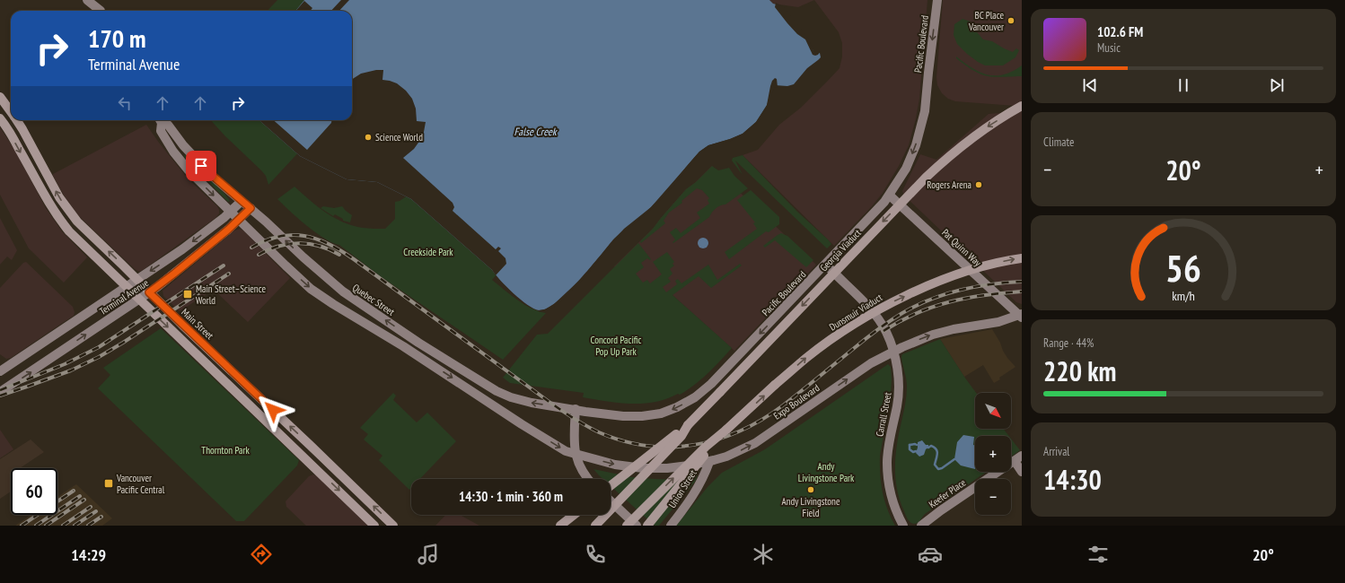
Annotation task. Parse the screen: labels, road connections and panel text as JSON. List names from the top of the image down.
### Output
{
  "streets": {
    "main road": [
      "Pacific Boulevard",
      "Pat Quinn Way",
      "Georgia Viaduct",
      "Terminal Avenue",
      "Quebec Street",
      "Dunsmuir Viaduct",
      "Main Street",
      "Expo Boulevard",
      "Carrall Street",
      "Union Street",
      "Keefer Place"
    ]
  },
  "crossings": [
    ["Pacific Boulevard", "Pat Quinn Way"],
    ["Pacific Boulevard", "Quebec Street"],
    ["Pacific Boulevard", "Carrall Street"],
    ["Pat Quinn Way", "Expo Boulevard"],
    ["Terminal Avenue", "Quebec Street"],
    ["Terminal Avenue", "Main Street"],
    ["Quebec Street", "Expo Boulevard"],
    ["Expo Boulevard", "Carrall Street"],
    ["Expo Boulevard", "Union Street"]
  ],
  "one_way": ["Georgia Viaduct", "Dunsmuir Viaduct", "Expo Boulevard"],
  "water": ["False Creek"],
  "parks": [
    "Creekside Park",
    "Concord Pacific Pop Up Park",
    "Thornton Park",
    "Andy Livingstone Park"
  ],
  "places": {
    "other": [
      "BC Place Vancouver",
      "Science World",
      "Rogers Arena",
      "Andy Livingstone Field"
    ],
    "transit": ["Main Street–Science World", "Vancouver Pacific Central"]
  },
  "north": "bottom right",
  "page": {
    "turn": ["170 m", "Terminal Avenue"],
    "song": ["102.6 FM", "Music"],
    "tile": [
      "Climate",
      ["Range · 44%", "220 km"],
      ["Arrival", "14:30"]
    ],
    "heat": ["−", "20°", "+"],
    "map_buttons": ["+", "−"],
    "limit": "60",
    "trip": "14:30 · 1 min · 360 m",
    "tabs": ["14:29", "20°"],
    "gauge": ["56", "km/h"]
  }
}
